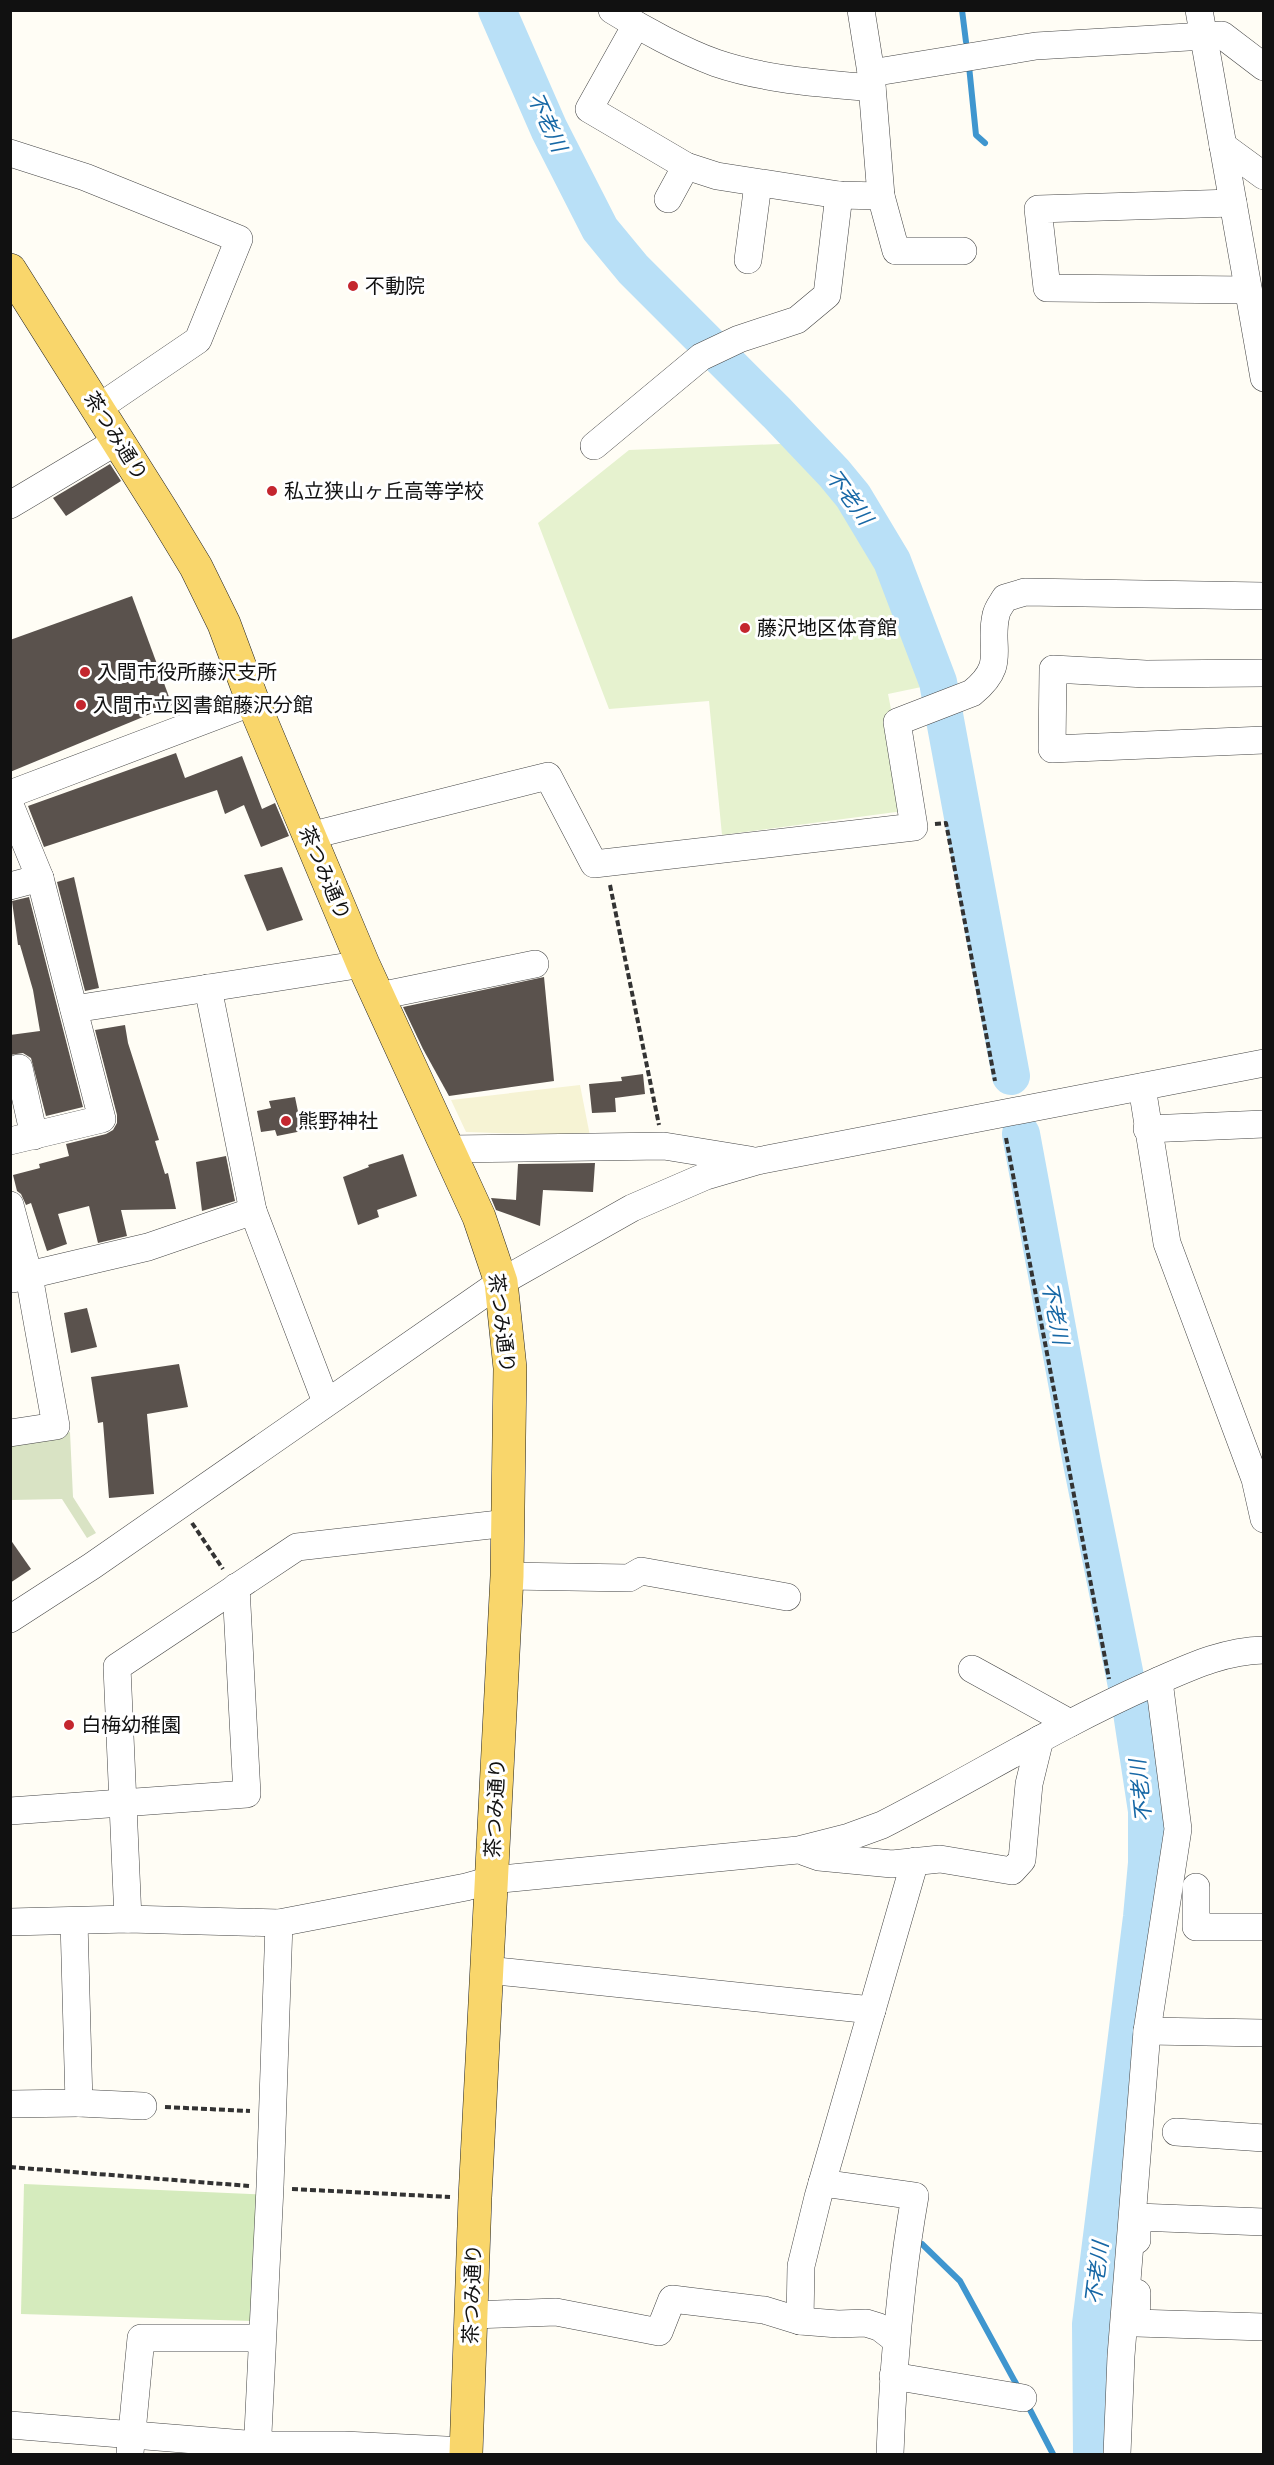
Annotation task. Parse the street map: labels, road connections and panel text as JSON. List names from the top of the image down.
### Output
{
  "streets": {
    "main road": ["茶つみ通り"]
  },
  "water": ["不老川"],
  "places": [
    "不動院",
    "私立狭山ヶ丘高等学校",
    "藤沢地区体育館",
    "入間市役所藤沢支所",
    "入間市立図書館藤沢分館",
    "熊野神社",
    "白梅幼稚園"
  ]
}
